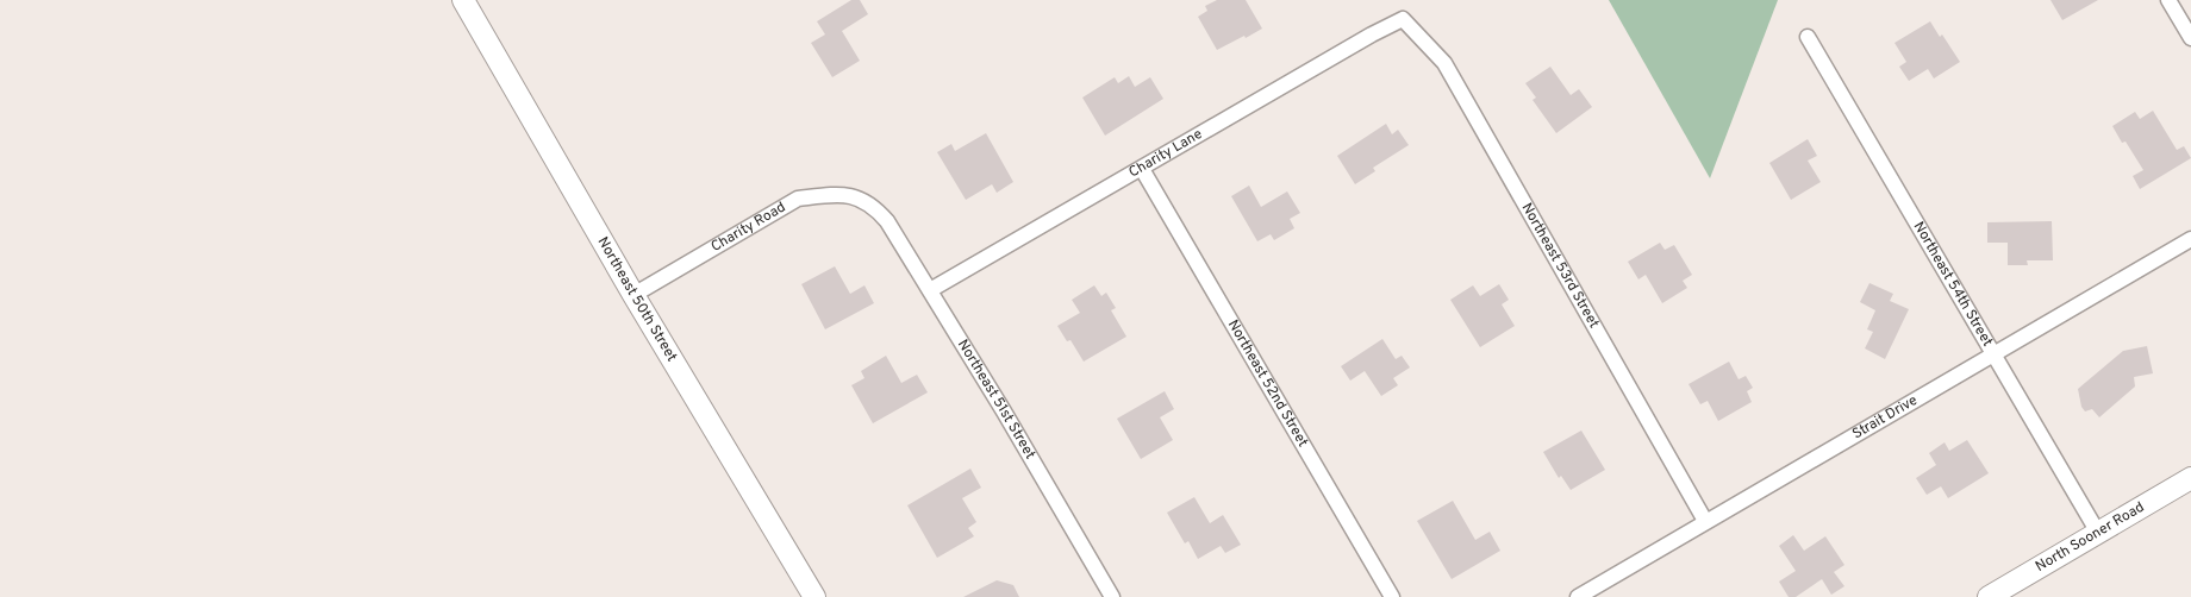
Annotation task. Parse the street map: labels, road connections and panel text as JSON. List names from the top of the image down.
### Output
{
  "streets": {
    "street": [
      "Charity Lane",
      "Charity Road",
      "Northeast 53rd Street",
      "Northeast 54th Street",
      "Northeast 50th Street",
      "Northeast 52nd Street",
      "Northeast 51st Street",
      "Strait Drive",
      "North Sooner Road"
    ]
  },
  "crossings": [
    ["Charity Lane", "Northeast 53rd Street"],
    ["Charity Lane", "Northeast 52nd Street"],
    ["Charity Lane", "Northeast 51st Street"],
    ["Charity Road", "Northeast 50th Street"],
    ["Charity Road", "Northeast 51st Street"],
    ["Northeast 53rd Street", "Strait Drive"],
    ["Northeast 54th Street", "Strait Drive"],
    ["Northeast 54th Street", "North Sooner Road"]
  ]
}
